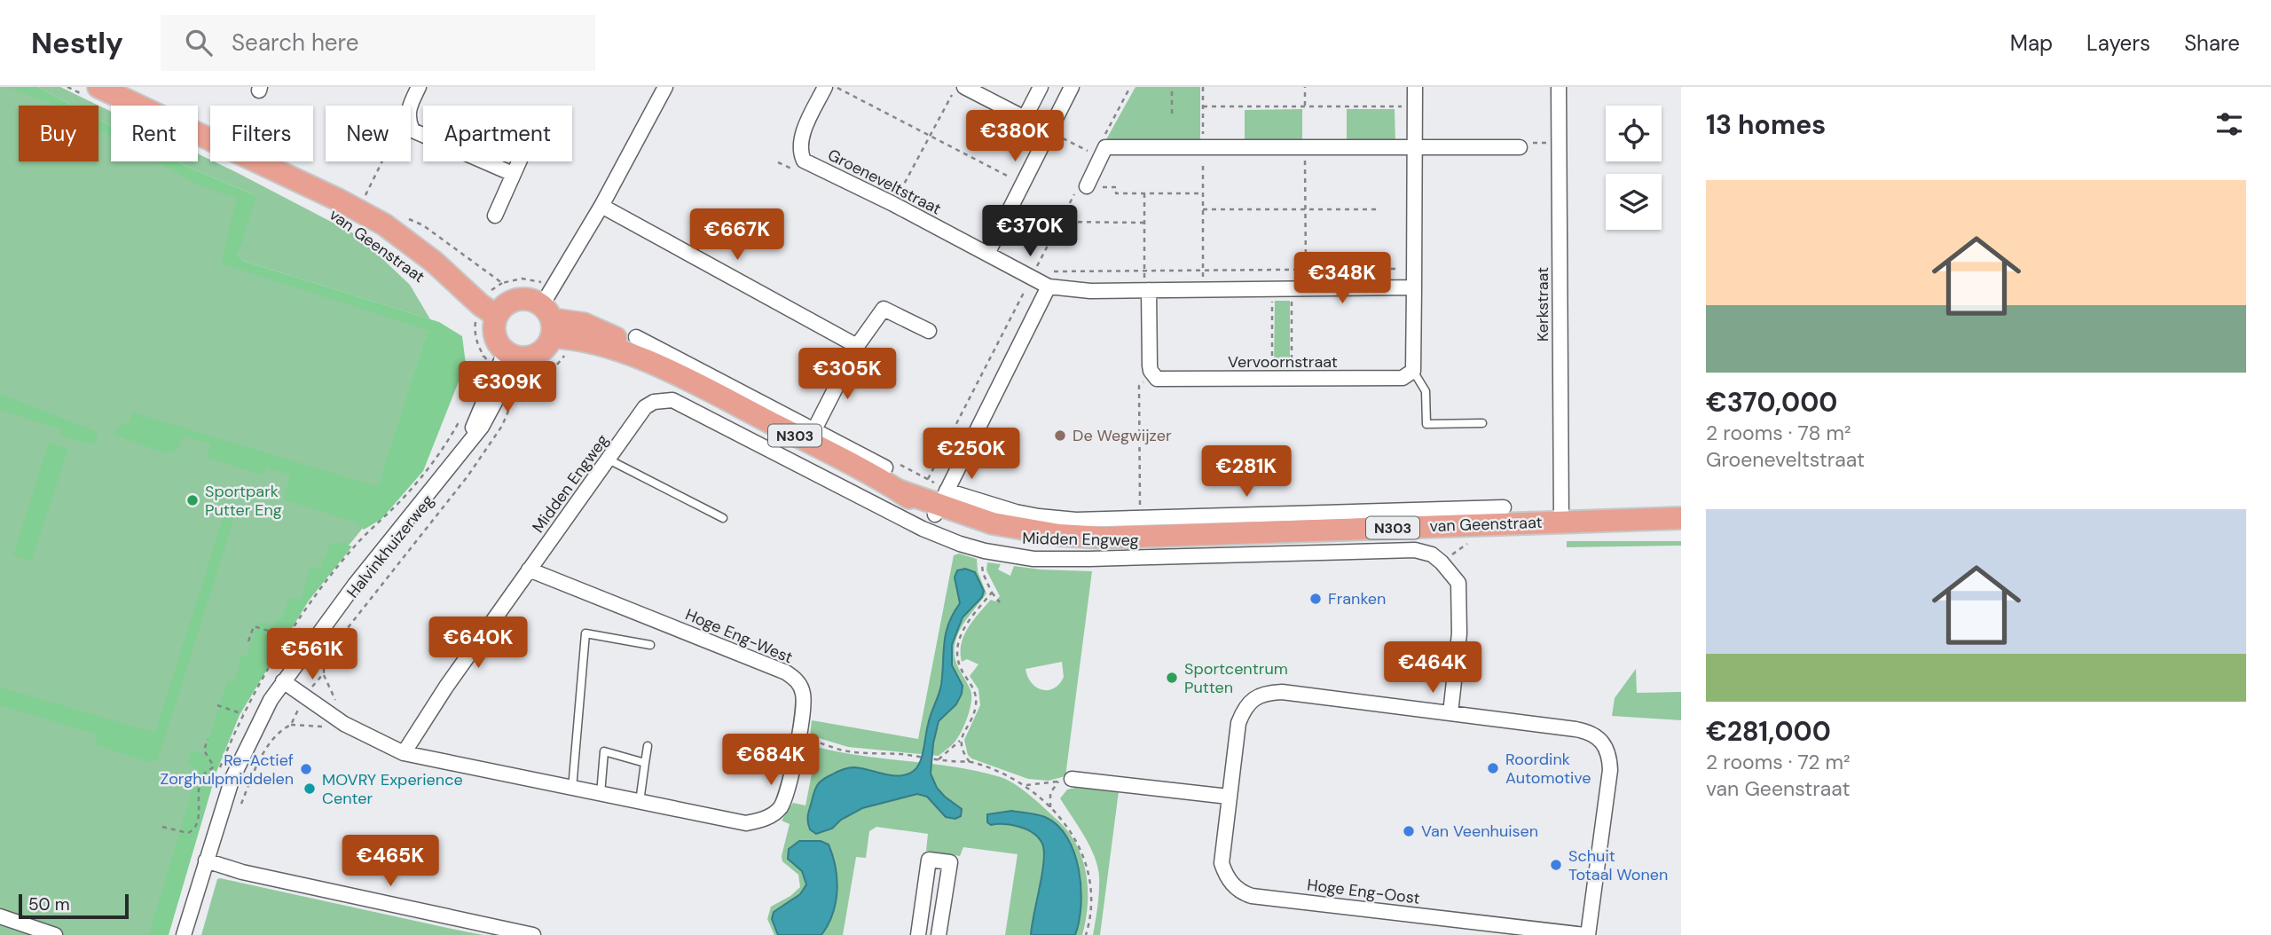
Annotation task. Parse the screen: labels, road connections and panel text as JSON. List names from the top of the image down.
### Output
{
  "streets": {
    "main road": ["van Geenstraat", "N303"],
    "street": [
      "Groeneveltstraat",
      "Kerkstraat",
      "Vervoornstraat",
      "Midden Engweg",
      "Halvinkhuizerweg",
      "Hoge Eng-West",
      "Hoge Eng-Oost"
    ]
  },
  "crossings": [
    ["van Geenstraat", "Kerkstraat"],
    ["van Geenstraat", "N303"],
    ["van Geenstraat", "Halvinkhuizerweg"],
    ["N303", "Halvinkhuizerweg"],
    ["Midden Engweg", "Hoge Eng-West"],
    ["Midden Engweg", "Hoge Eng-Oost"],
    ["Halvinkhuizerweg", "Hoge Eng-West"]
  ],
  "places": [
    "De Wegwijzer",
    "Sportpark Putter Eng",
    "Franken",
    "Sportcentrum Putten",
    "Roordink Automotive",
    "Re-Actief Zorghulpmiddelen",
    "MOVRY Experience Center",
    "Van Veenhuisen",
    "Schuit Totaal Wonen"
  ],
  "scale_bar": "50 m",
  "page": {
    "header": "Nestly",
    "search": "Search here",
    "nav": ["Map", "Layers", "Share"],
    "heading": "13 homes",
    "chip": [
      "Buy",
      "Rent",
      "Filters",
      "New",
      "Apartment"
    ],
    "price": [
      "€380K",
      "€370K",
      "€667K",
      "€348K",
      "€305K",
      "€309K",
      "€250K",
      "€281K",
      "€640K",
      "€561K",
      "€464K",
      "€684K",
      "€465K"
    ],
    "list": [
      {
        "name": "€370,000",
        "note": "2 rooms · 78 m² · Groeneveltstraat"
      },
      {
        "name": "€281,000",
        "note": "2 rooms · 72 m² · van Geenstraat"
      }
    ],
    "scale": "50 m"
  }
}
